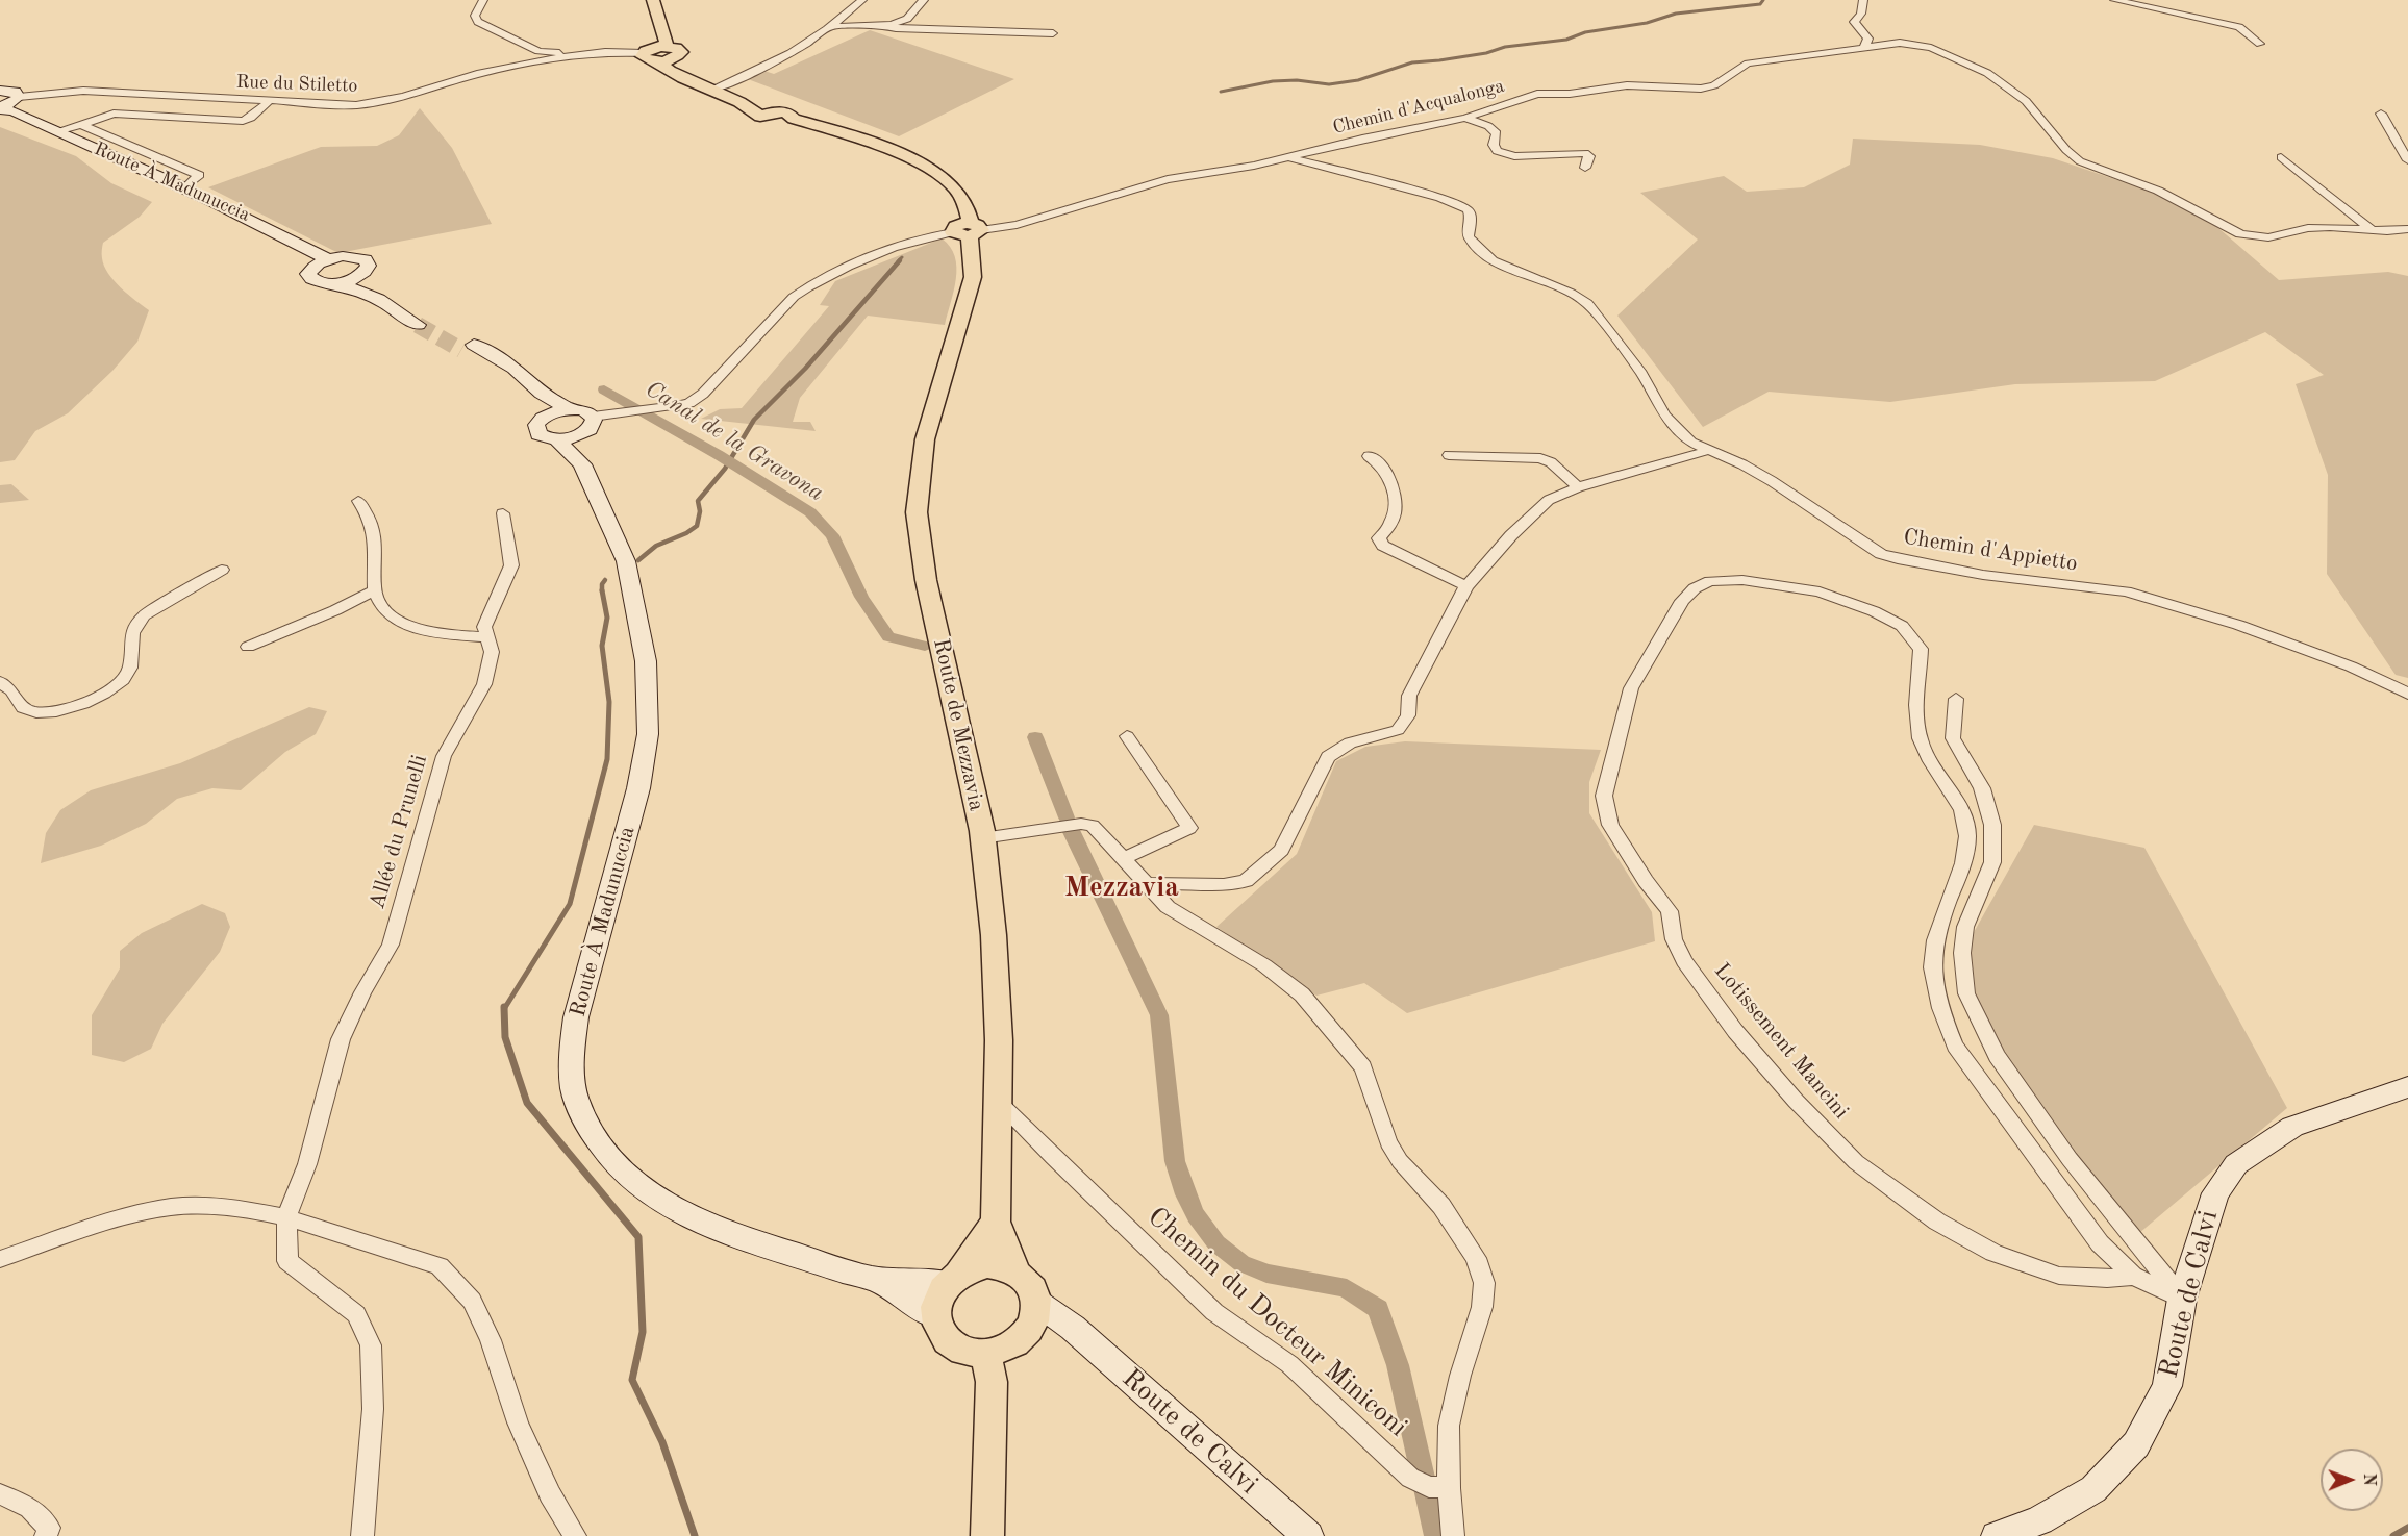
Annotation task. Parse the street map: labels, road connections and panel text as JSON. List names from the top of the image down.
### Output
{
  "streets": {
    "main road": ["Route À Madunuccia", "Route de Mezzavia", "Route de Calvi"],
    "street": [
      "Rue du Stiletto",
      "Chemin d'Acqualonga",
      "Chemin d'Appietto",
      "Allée du Prunelli",
      "Lotissement Mancini",
      "Chemin du Docteur Miniconi"
    ]
  },
  "crossings": [
    ["Rue du Stiletto", "Route À Madunuccia"],
    ["Chemin d'Acqualonga", "Chemin d'Appietto"],
    ["Chemin d'Acqualonga", "Route de Mezzavia"],
    ["Route À Madunuccia", "Route de Calvi"],
    ["Route de Mezzavia", "Chemin du Docteur Miniconi"]
  ],
  "districts": ["Mezzavia"],
  "water": ["Canal de la Gravona"],
  "north": "right"
}
